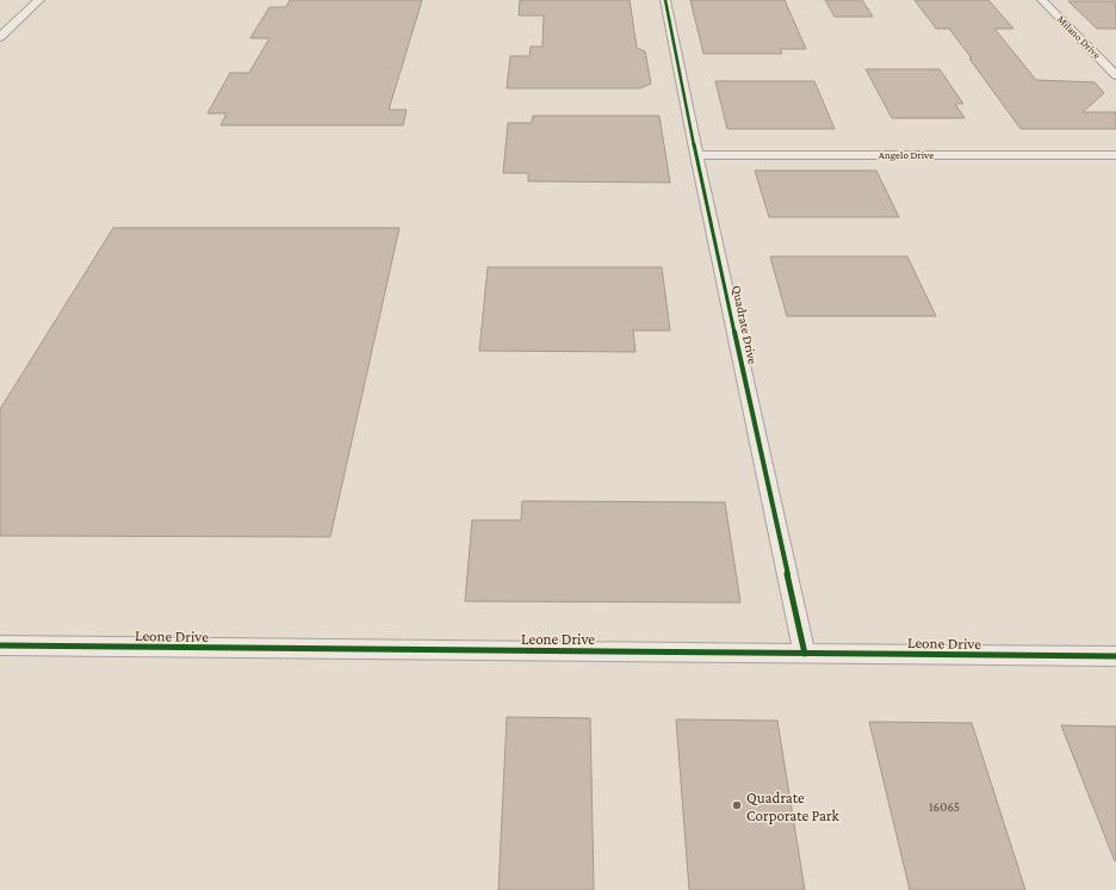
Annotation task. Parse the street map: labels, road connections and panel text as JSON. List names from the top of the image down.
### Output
{
  "streets": {
    "street": [
      "Milano Drive",
      "Angelo Drive",
      "Quadrate Drive",
      "Leone Drive"
    ]
  },
  "crossings": [
    ["Angelo Drive", "Quadrate Drive"],
    ["Quadrate Drive", "Leone Drive"]
  ],
  "places": ["Quadrate Corporate Park"],
  "house_numbers": ["16065"]
}
